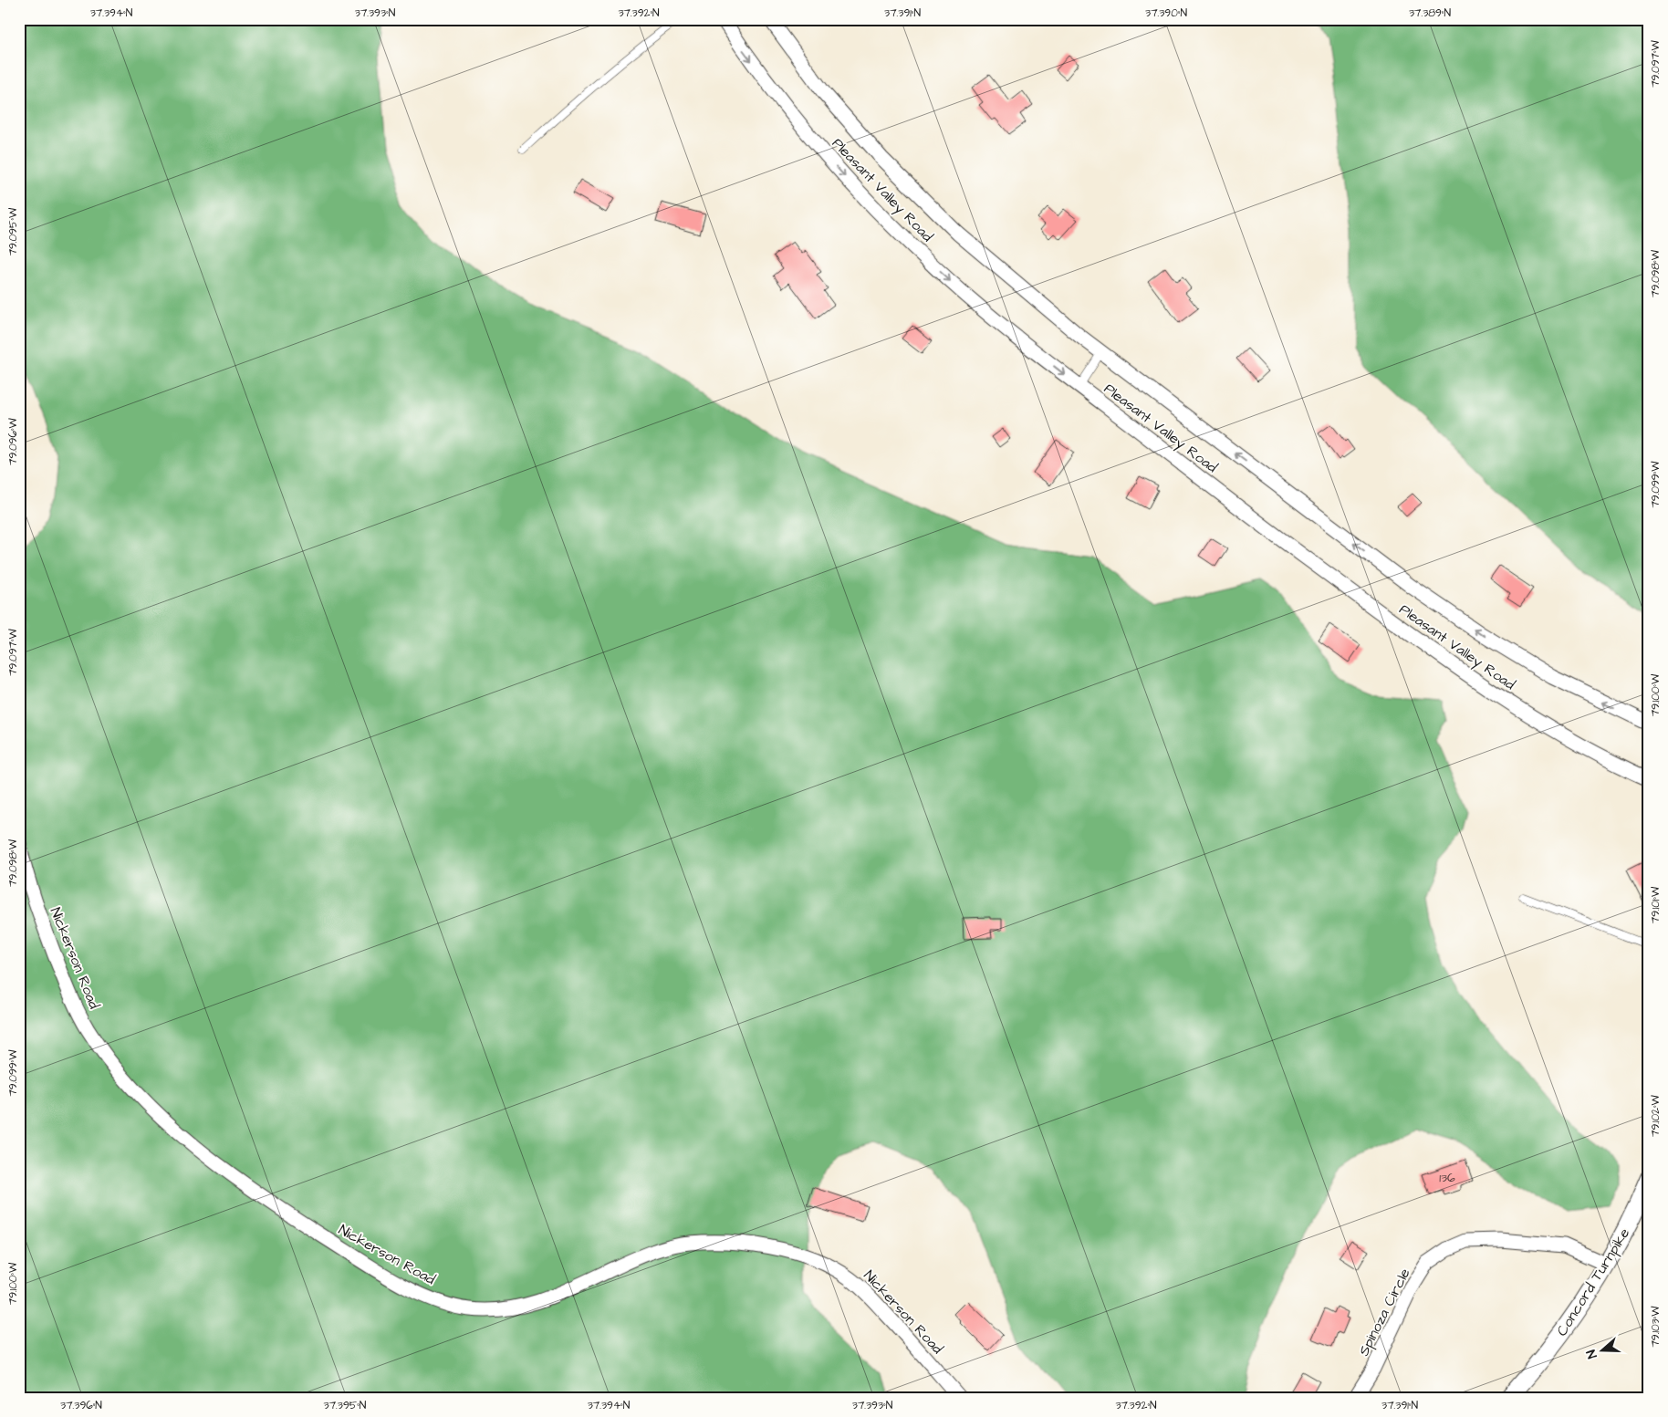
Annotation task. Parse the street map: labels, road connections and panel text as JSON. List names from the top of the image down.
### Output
{
  "streets": {
    "street": [
      "Pleasant Valley Road",
      "Nickerson Road",
      "Concord Turnpike",
      "Spinoza Circle"
    ]
  },
  "crossings": [
    ["Concord Turnpike", "Spinoza Circle"]
  ],
  "house_numbers": ["136"],
  "north": "left",
  "coordinates": [
    "37.394°N",
    "37.393°N",
    "37.392°N",
    "37.391°N",
    "37.390°N",
    "37.389°N",
    "79.097°W",
    "79.095°W",
    "79.098°W",
    "79.096°W",
    "79.099°W",
    "79.100°W",
    "79.101°W",
    "79.102°W",
    "79.103°W",
    "37.396°N",
    "37.395°N"
  ]
}
